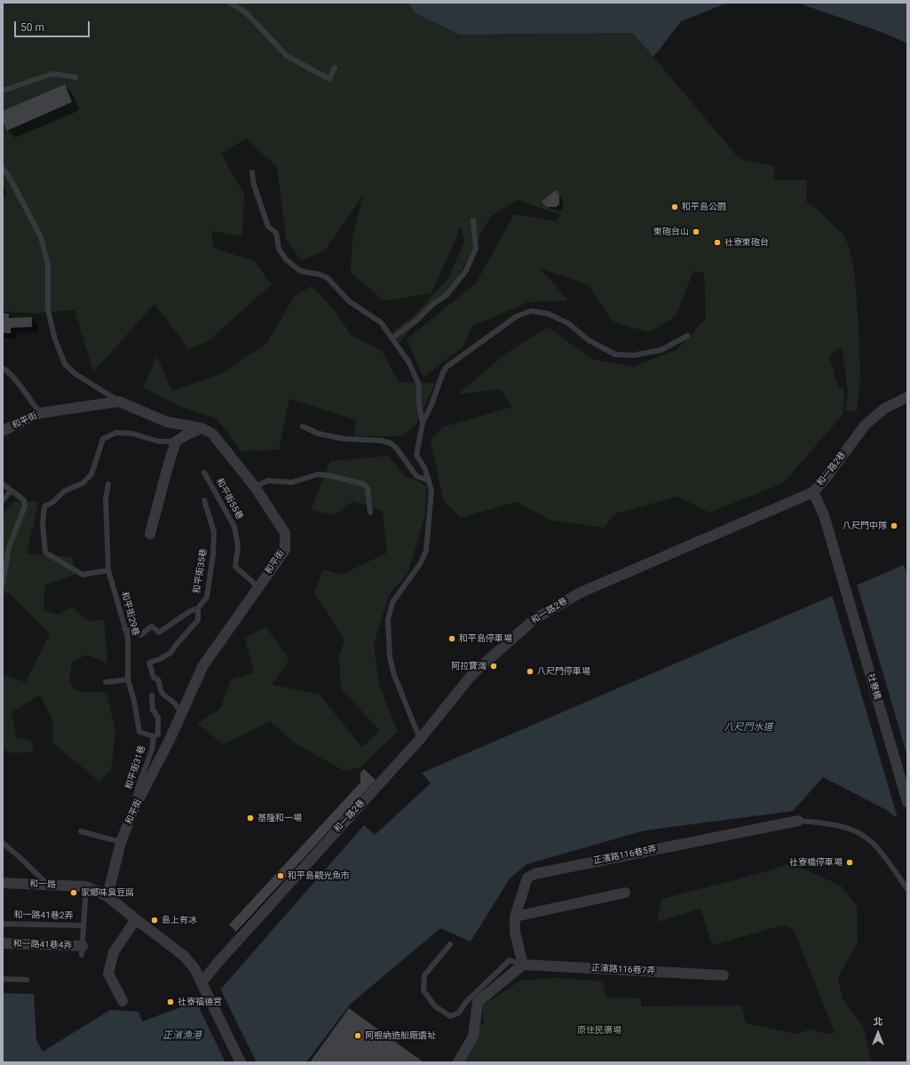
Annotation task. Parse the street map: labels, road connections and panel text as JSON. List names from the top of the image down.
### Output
{
  "streets": {
    "street": [
      "和平街",
      "和一路2巷",
      "社寮橋",
      "正濱路116巷5弄",
      "和一路",
      "和一路41巷4弄",
      "正濱路116巷7弄"
    ],
    "lane": [
      "和平街55巷",
      "和平街35巷",
      "和平街29巷",
      "和平街31巷",
      "和一路41巷2弄"
    ]
  },
  "crossings": [
    ["和平街", "和平街55巷"],
    ["和平街", "和平街35巷"],
    ["和平街", "和平街31巷"],
    ["和平街", "和一路"],
    ["和一路2巷", "社寮橋"],
    ["和一路2巷", "和一路"],
    ["和平街29巷", "和平街31巷"],
    ["正濱路116巷5弄", "正濱路116巷7弄"]
  ],
  "water": ["八尺門水道", "正濱漁港"],
  "parks": ["原住民廣場"],
  "places": [
    "和平島公園",
    "東砲台山",
    "社寮東砲台",
    "八尺門中隊",
    "和平島停車場",
    "阿拉寶灣",
    "八尺門停車場",
    "基隆和一場",
    "社寮橋停車場",
    "和平島觀光魚市",
    "家鄉味臭豆腐",
    "島上有冰",
    "社寮福德宮",
    "阿根納造船廠遺址"
  ],
  "scale_bar": "50 m",
  "north": "top"
}
